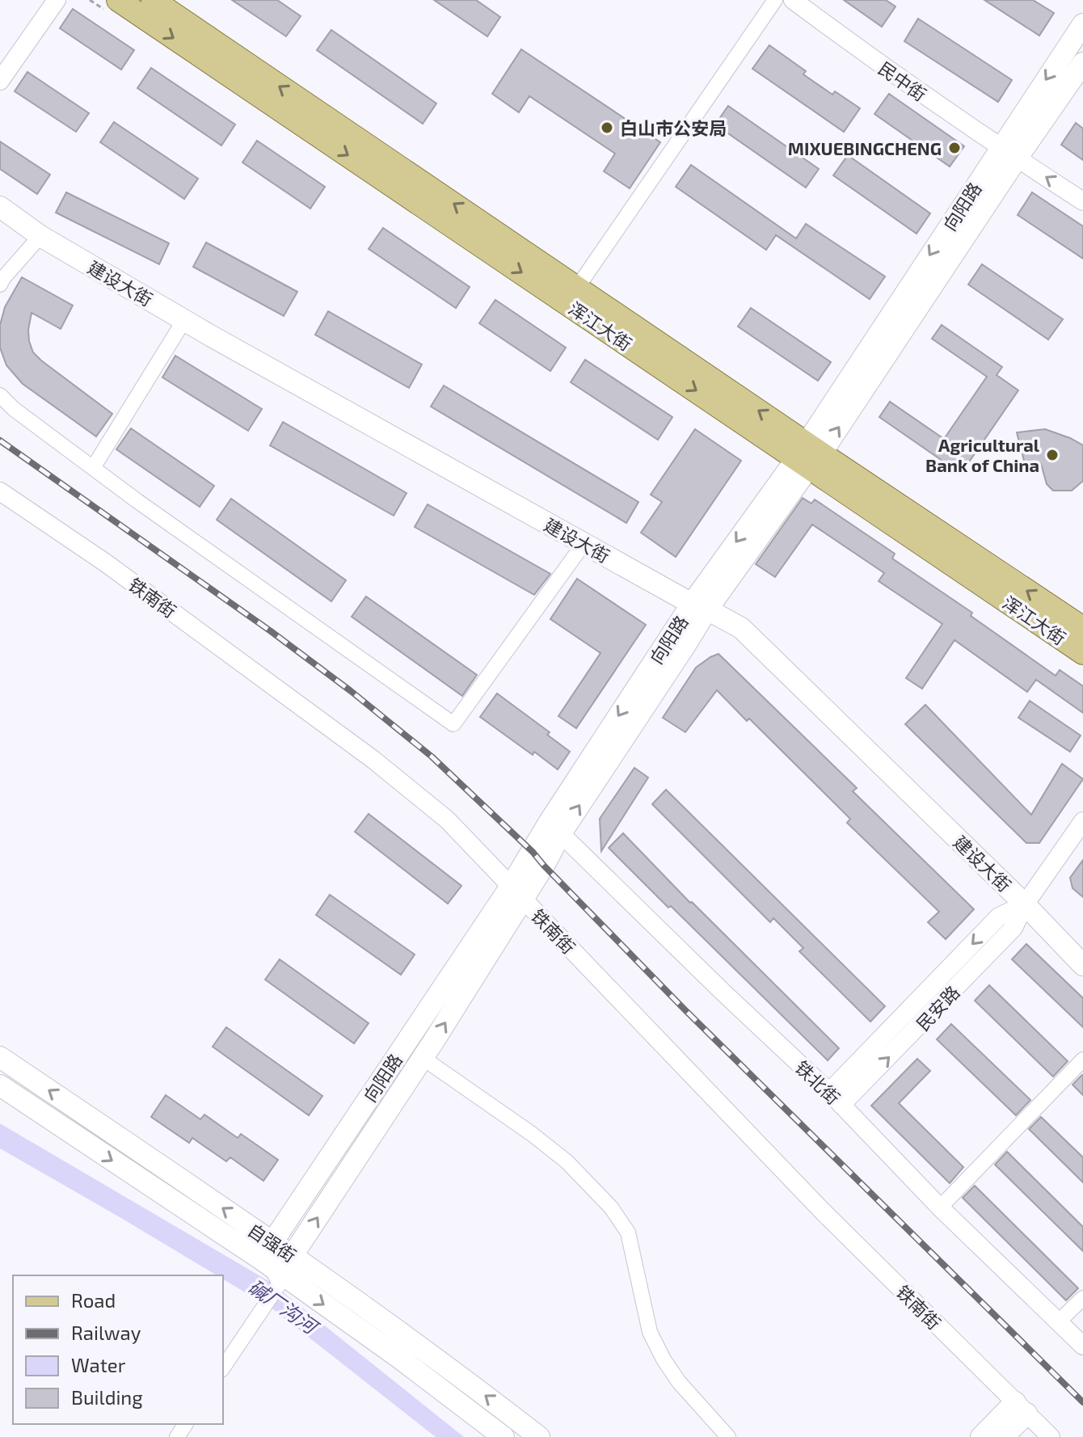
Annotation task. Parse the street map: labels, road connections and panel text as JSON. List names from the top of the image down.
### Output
{
  "streets": {
    "main road": [
      "向阳路",
      "建设大街",
      "浑江大街",
      "自强街"
    ],
    "street": [
      "民中街",
      "铁南街",
      "民安路",
      "铁北街"
    ]
  },
  "crossings": [
    ["民中街", "向阳路"],
    ["向阳路", "建设大街"],
    ["向阳路", "浑江大街"],
    ["向阳路", "铁南街"],
    ["向阳路", "铁北街"],
    ["向阳路", "自强街"],
    ["建设大街", "民安路"],
    ["民安路", "铁北街"]
  ],
  "water": ["碱厂沟河"],
  "places": ["白山市公安局", "MIXUEBINGCHENG", "Agricultural Bank of China"],
  "legend": [
    "Road",
    "Railway",
    "Water",
    "Building"
  ]
}
